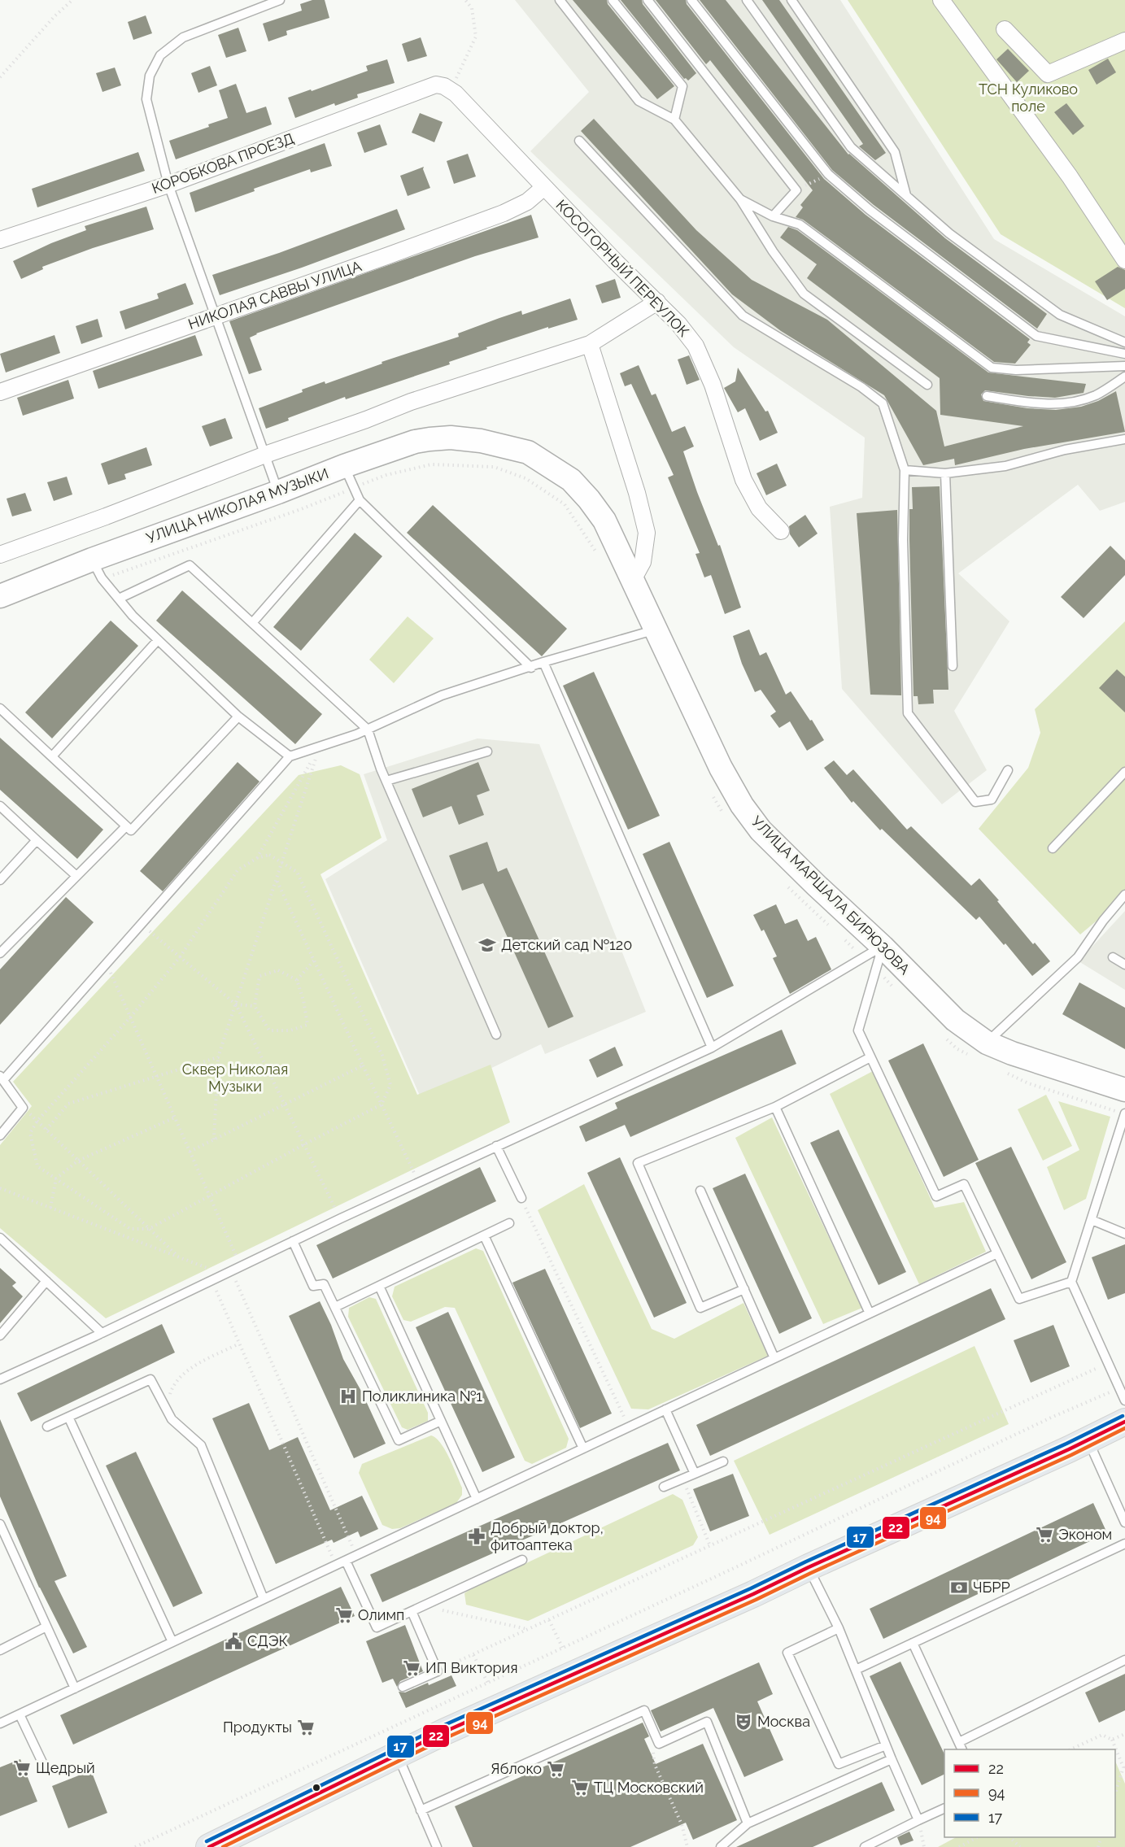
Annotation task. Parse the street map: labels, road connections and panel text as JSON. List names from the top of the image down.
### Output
{
  "streets": {
    "main road": ["УЛИЦА НИКОЛАЯ МУЗЫКИ", "УЛИЦА МАРШАЛА БИРЮЗОВА"],
    "street": ["КОРОБКОВА ПРОЕЗД", "КОСОГОРНЫЙ ПЕРЕУЛОК", "НИКОЛАЯ САВВЫ УЛИЦА"]
  },
  "crossings": [
    ["КОРОБКОВА ПРОЕЗД", "КОСОГОРНЫЙ ПЕРЕУЛОК"],
    ["КОСОГОРНЫЙ ПЕРЕУЛОК", "НИКОЛАЯ САВВЫ УЛИЦА"],
    ["УЛИЦА НИКОЛАЯ МУЗЫКИ", "УЛИЦА МАРШАЛА БИРЮЗОВА"]
  ],
  "parks": ["ТСН Куликово поле", "Сквер Николая Музыки"],
  "places": {
    "school or university": ["Детский сад №120"],
    "hospital": ["Поликлиника №1"],
    "supermarket": [
      "Эконом",
      "Олимп",
      "ИП Виктория",
      "Продукты",
      "Щедрый",
      "Яблоко",
      "ТЦ Московский"
    ],
    "pharmacy": ["Добрый доктор, фитоаптека"],
    "bank": ["ЧБРР"],
    "public building": ["СДЭК"],
    "theatre": ["Москва"]
  },
  "lines": ["transit line 17", "transit line 22", "transit line 94"],
  "legend": ["22", "94", "17"]
}
